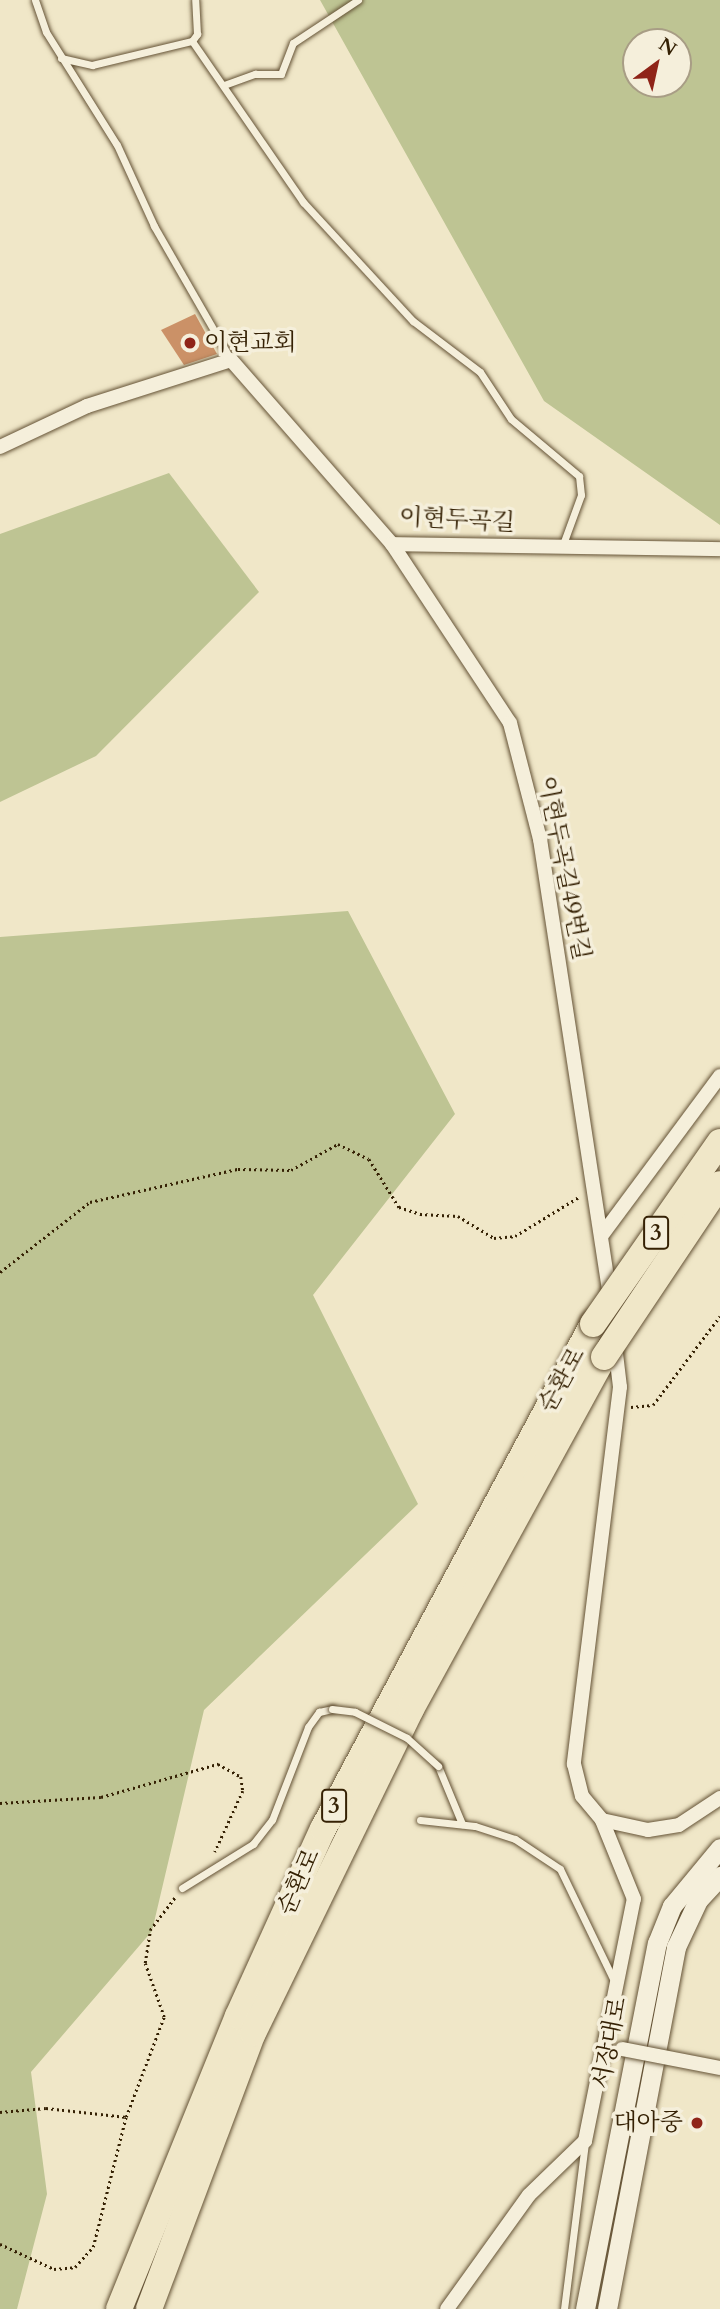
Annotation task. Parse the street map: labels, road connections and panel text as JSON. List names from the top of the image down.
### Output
{
  "streets": {
    "highway": ["3", "순환로"],
    "street": ["이현두곡길", "이현두곡길49번길", "서장대로"]
  },
  "crossings": [
    ["이현두곡길", "이현두곡길49번길"]
  ],
  "places": ["이현교회", "대아중"],
  "north": "top right"
}
